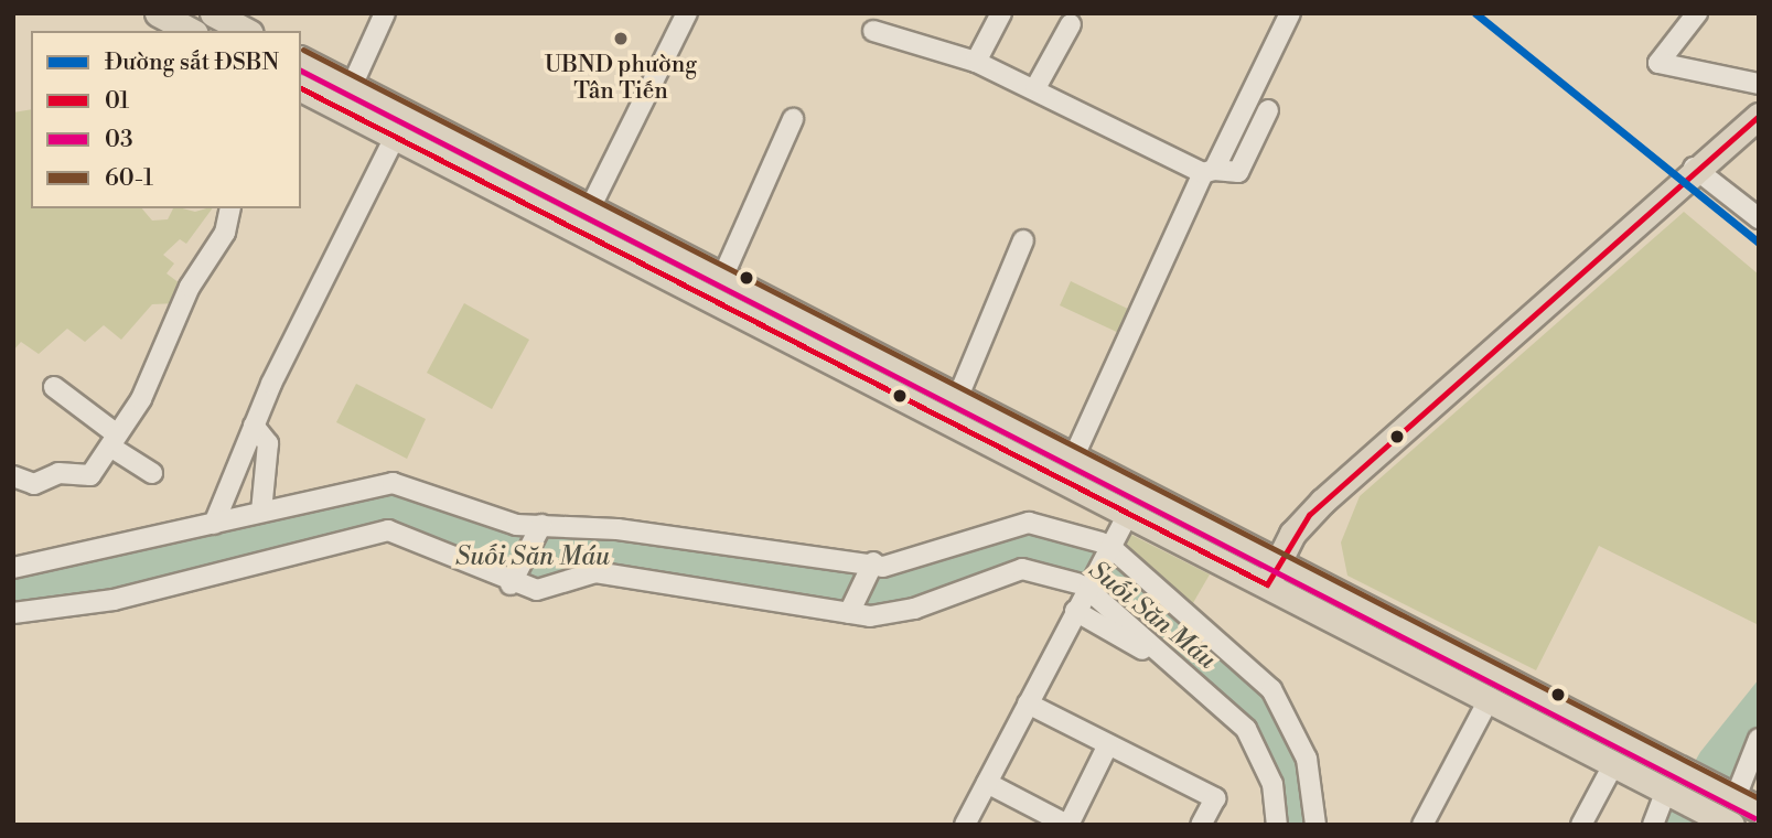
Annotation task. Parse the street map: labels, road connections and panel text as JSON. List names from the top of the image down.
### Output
{
  "water": ["Suối Săn Máu"],
  "places": ["UBND phường Tân Tiến"],
  "lines": [
    "rail line ĐSBN",
    "transit line 60-1",
    "transit line 03",
    "transit line 01"
  ],
  "legend": [
    "Đường sắt ĐSBN",
    "01",
    "03",
    "60-1"
  ]
}
